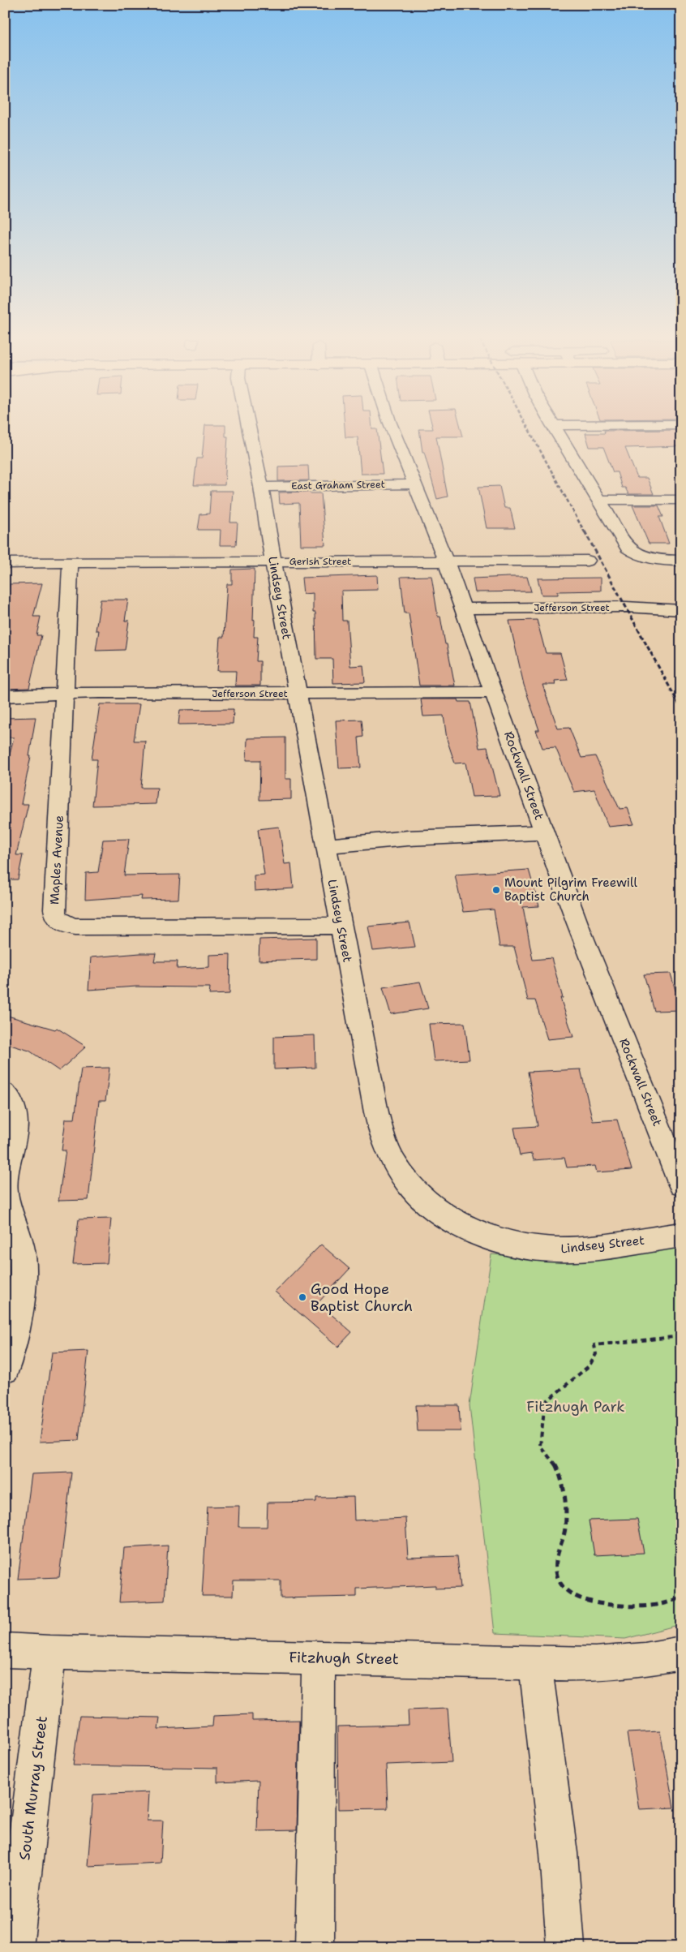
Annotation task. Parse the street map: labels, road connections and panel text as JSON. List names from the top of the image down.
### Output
{
  "streets": {
    "street": [
      "East Graham Street",
      "Gerish Street",
      "Lindsey Street",
      "Jefferson Street",
      "Rockwall Street",
      "Maples Avenue",
      "Fitzhugh Street",
      "South Murray Street"
    ]
  },
  "crossings": [
    ["East Graham Street", "Lindsey Street"],
    ["East Graham Street", "Rockwall Street"],
    ["Gerish Street", "Lindsey Street"],
    ["Gerish Street", "Rockwall Street"],
    ["Gerish Street", "Maples Avenue"],
    ["Lindsey Street", "Jefferson Street"],
    ["Lindsey Street", "Maples Avenue"],
    ["Jefferson Street", "Rockwall Street"],
    ["Jefferson Street", "Maples Avenue"],
    ["Fitzhugh Street", "South Murray Street"]
  ],
  "parks": ["Fitzhugh Park"],
  "places": ["Mount Pilgrim Freewill Baptist Church", "Good Hope Baptist Church"]
}
